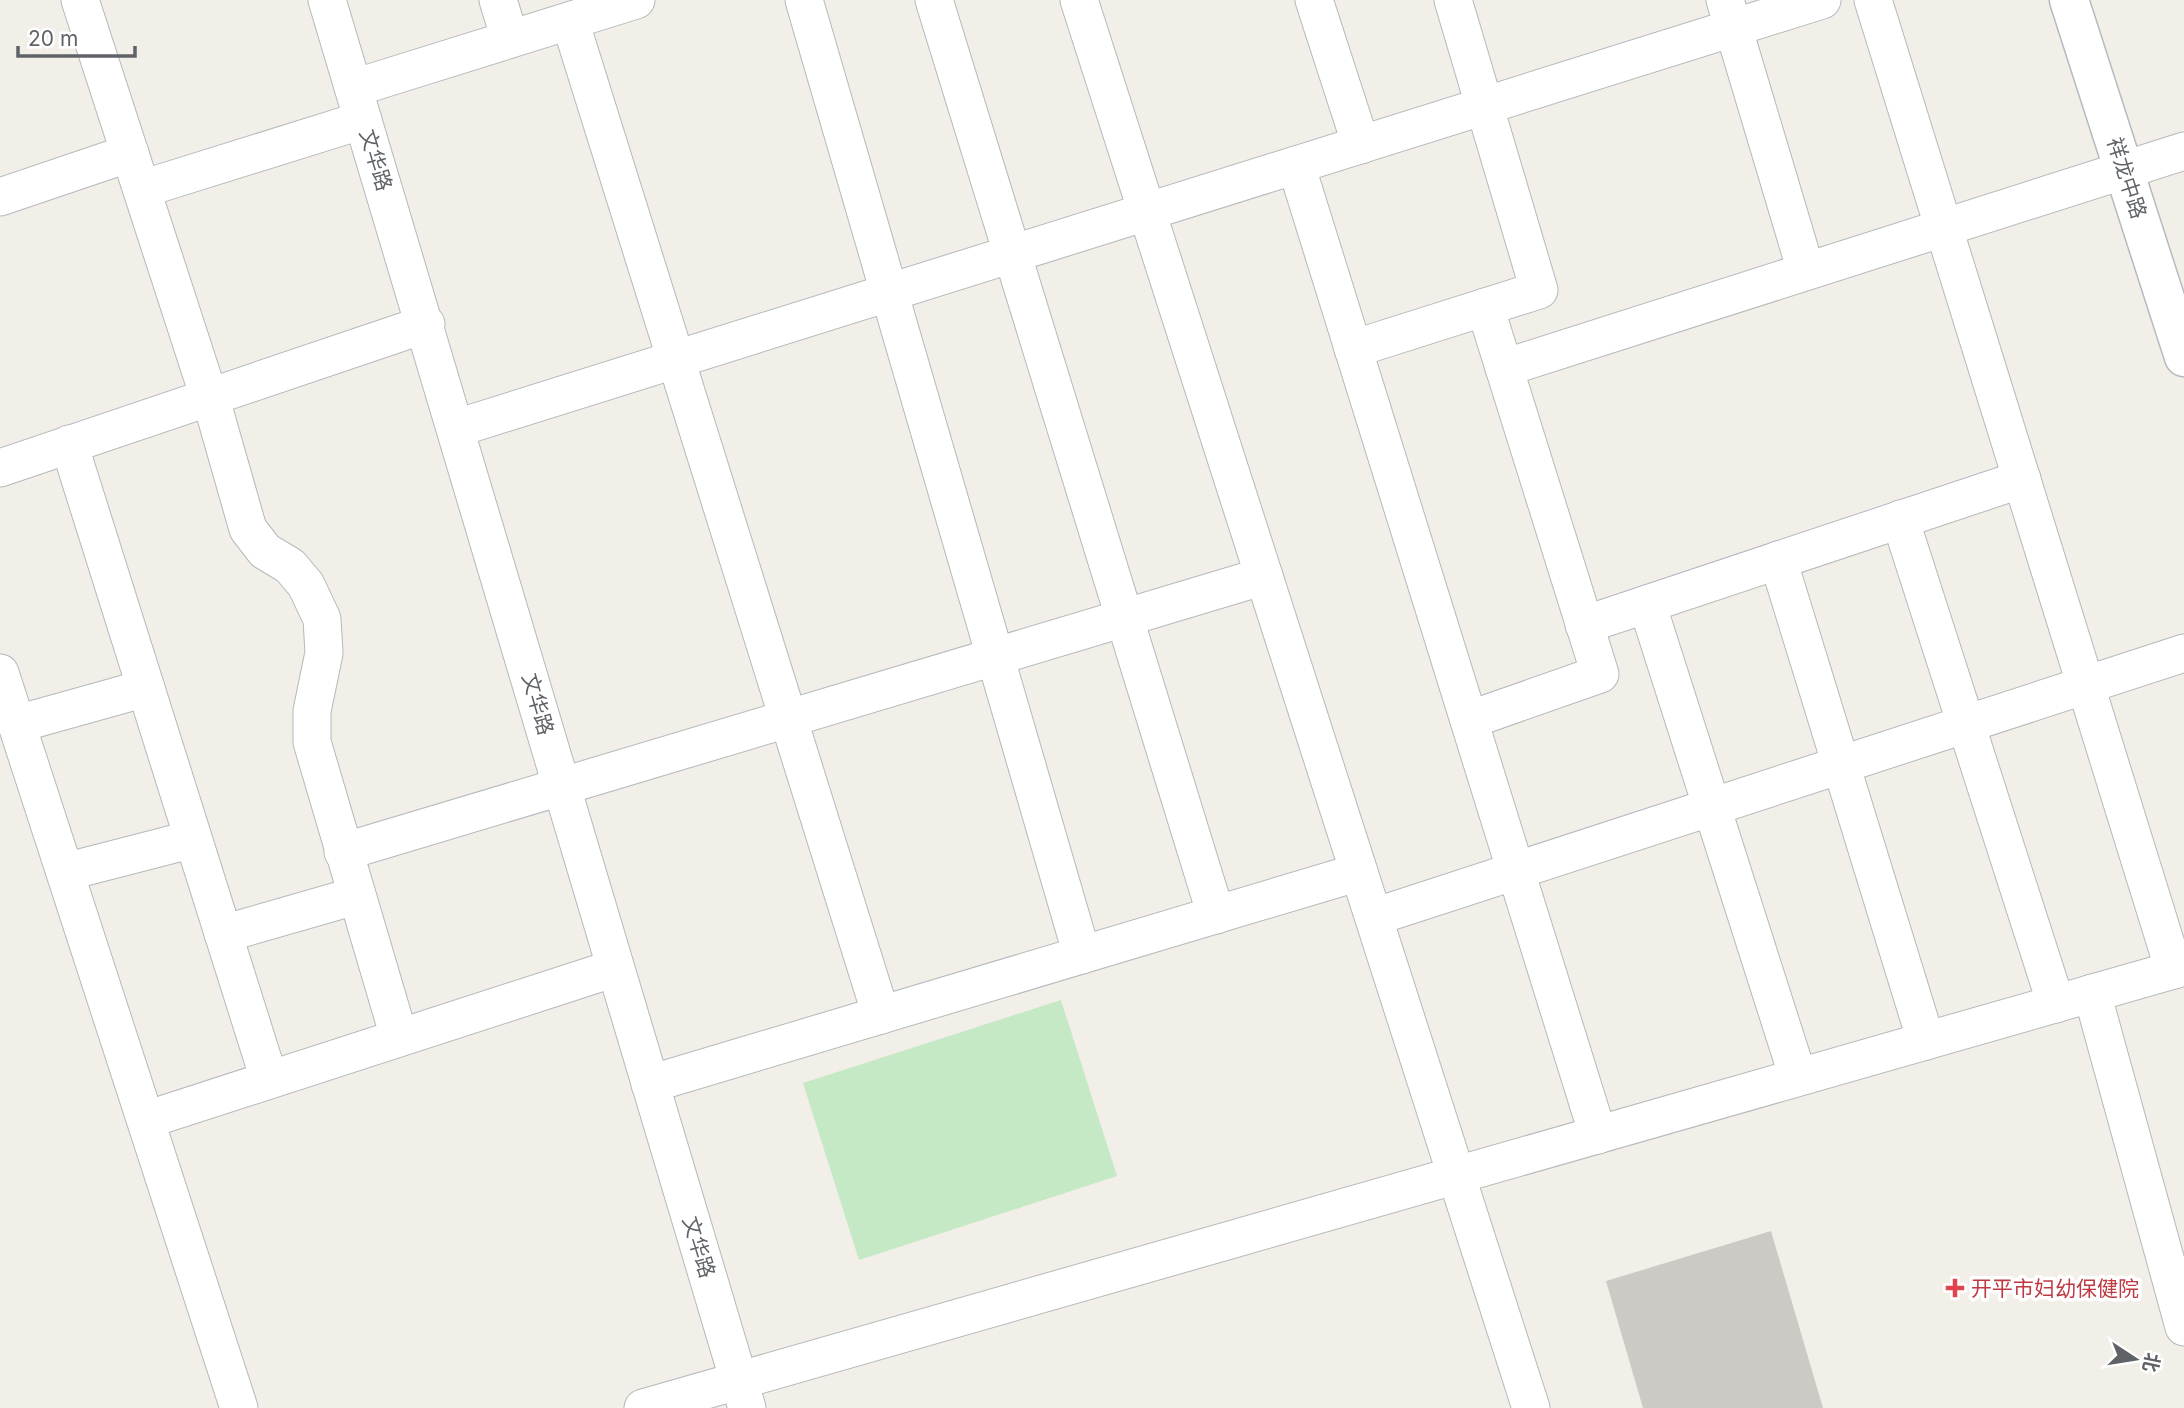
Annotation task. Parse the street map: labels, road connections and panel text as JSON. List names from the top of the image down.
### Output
{
  "streets": {
    "street": ["文华路", "祥龙中路"]
  },
  "places": {
    "health": ["开平市妇幼保健院"]
  },
  "scale_bar": "20 m",
  "north": "right"
}
